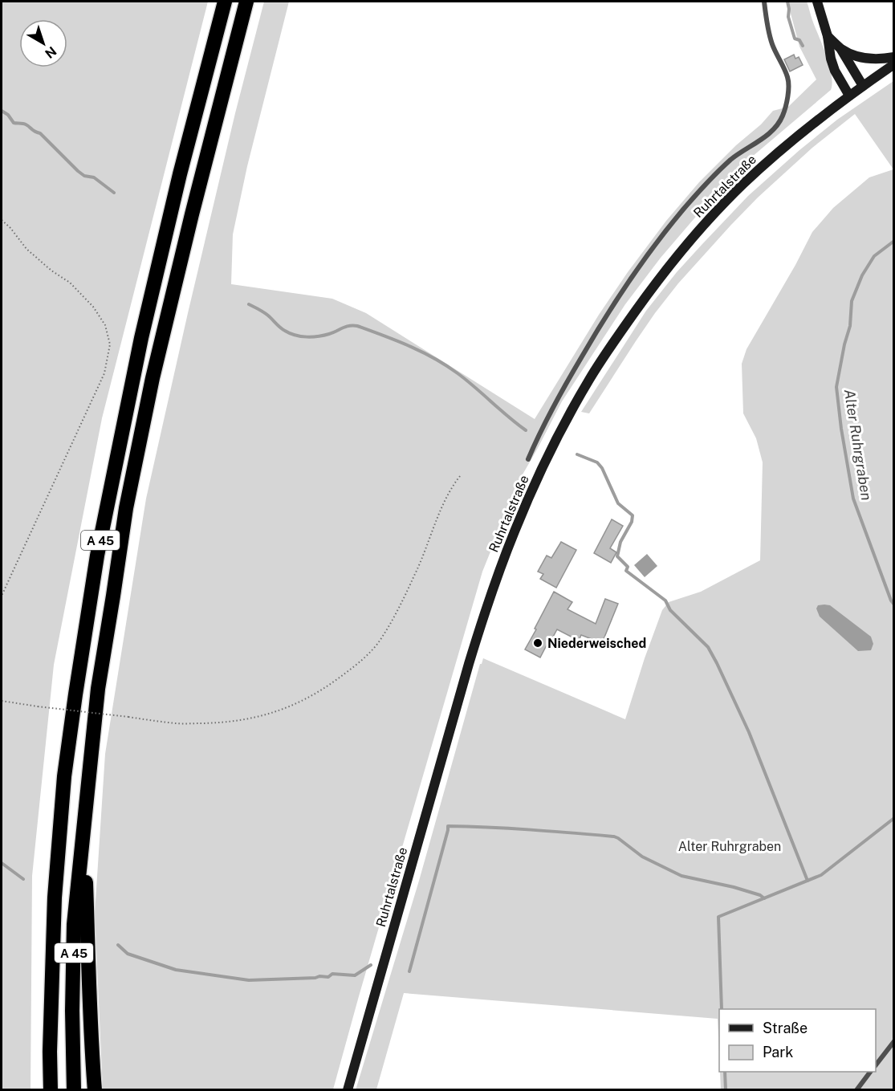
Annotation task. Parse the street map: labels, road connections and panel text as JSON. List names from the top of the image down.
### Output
{
  "streets": {
    "highway": ["A 45"],
    "main road": ["Ruhrtalstraße"]
  },
  "water": ["Alter Ruhrgraben"],
  "parks": ["Alter Ruhrgraben"],
  "places": ["Niederweisched"],
  "legend": ["Straße", "Park"],
  "north": "bottom right"
}
